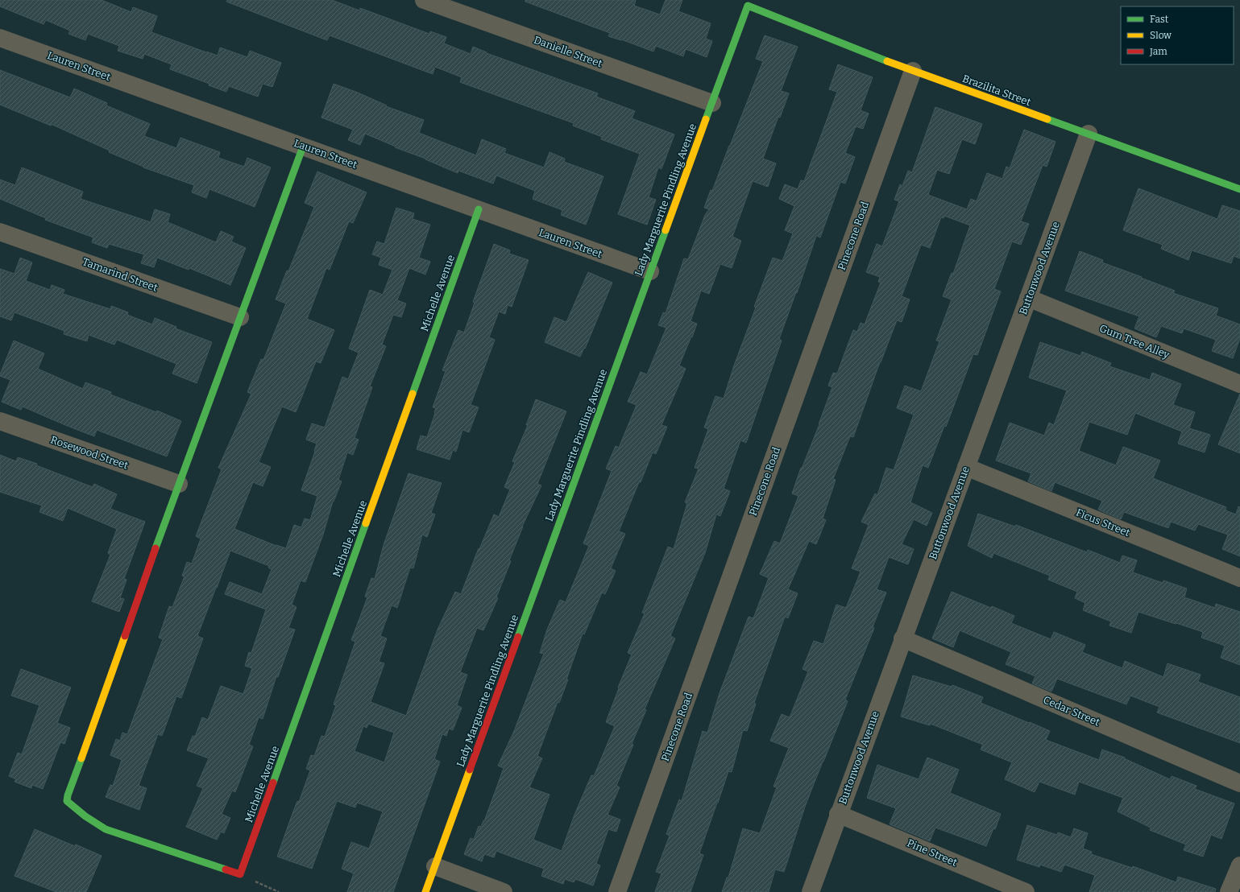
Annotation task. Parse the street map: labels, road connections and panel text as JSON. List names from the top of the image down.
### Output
{
  "streets": {
    "street": [
      "Danielle Street",
      "Lauren Street",
      "Brazilita Street",
      "Lady Marguerite Pindling Avenue",
      "Pinecone Road",
      "Buttonwood Avenue",
      "Tamarind Street",
      "Michelle Avenue",
      "Gum Tree Alley",
      "Rosewood Street",
      "Ficus Street",
      "Cedar Street",
      "Pine Street"
    ]
  },
  "crossings": [
    ["Danielle Street", "Lady Marguerite Pindling Avenue"],
    ["Lauren Street", "Lady Marguerite Pindling Avenue"],
    ["Lauren Street", "Michelle Avenue"],
    ["Brazilita Street", "Lady Marguerite Pindling Avenue"],
    ["Brazilita Street", "Pinecone Road"],
    ["Brazilita Street", "Buttonwood Avenue"],
    ["Buttonwood Avenue", "Gum Tree Alley"],
    ["Buttonwood Avenue", "Ficus Street"],
    ["Buttonwood Avenue", "Cedar Street"],
    ["Buttonwood Avenue", "Pine Street"]
  ],
  "legend": ["Fast", "Slow", "Jam"]
}
